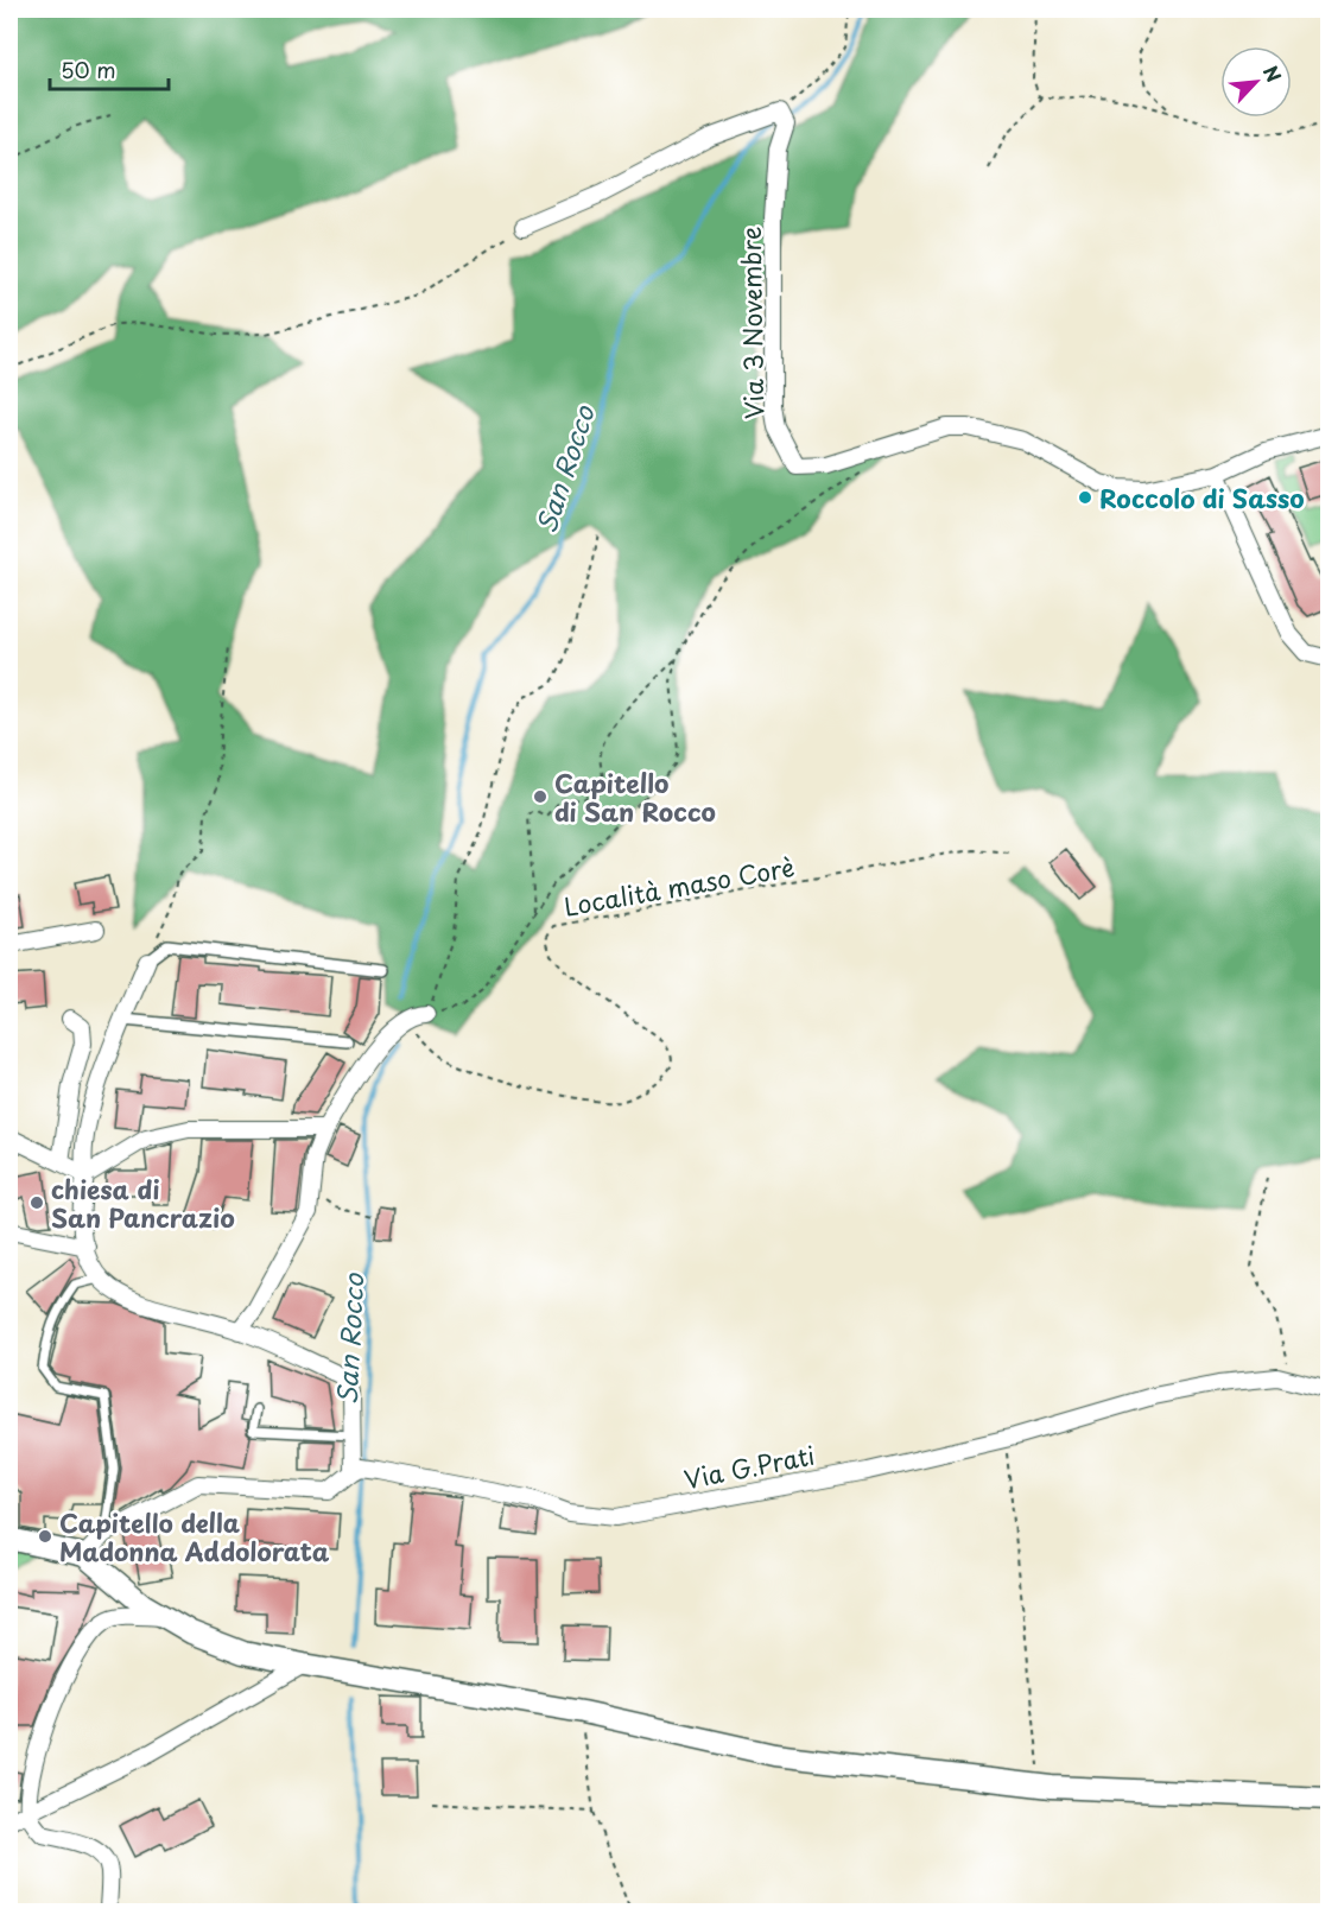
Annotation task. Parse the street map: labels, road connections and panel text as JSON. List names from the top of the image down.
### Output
{
  "streets": {
    "street": ["Via 3 Novembre", "Via G.Prati"],
    "path": ["Località maso Corè"]
  },
  "water": ["San Rocco"],
  "places": [
    "Roccolo di Sasso",
    "Capitello di San Rocco",
    "chiesa di San Pancrazio",
    "Capitello della Madonna Addolorata"
  ],
  "scale_bar": "50 m",
  "north": "top right"
}
